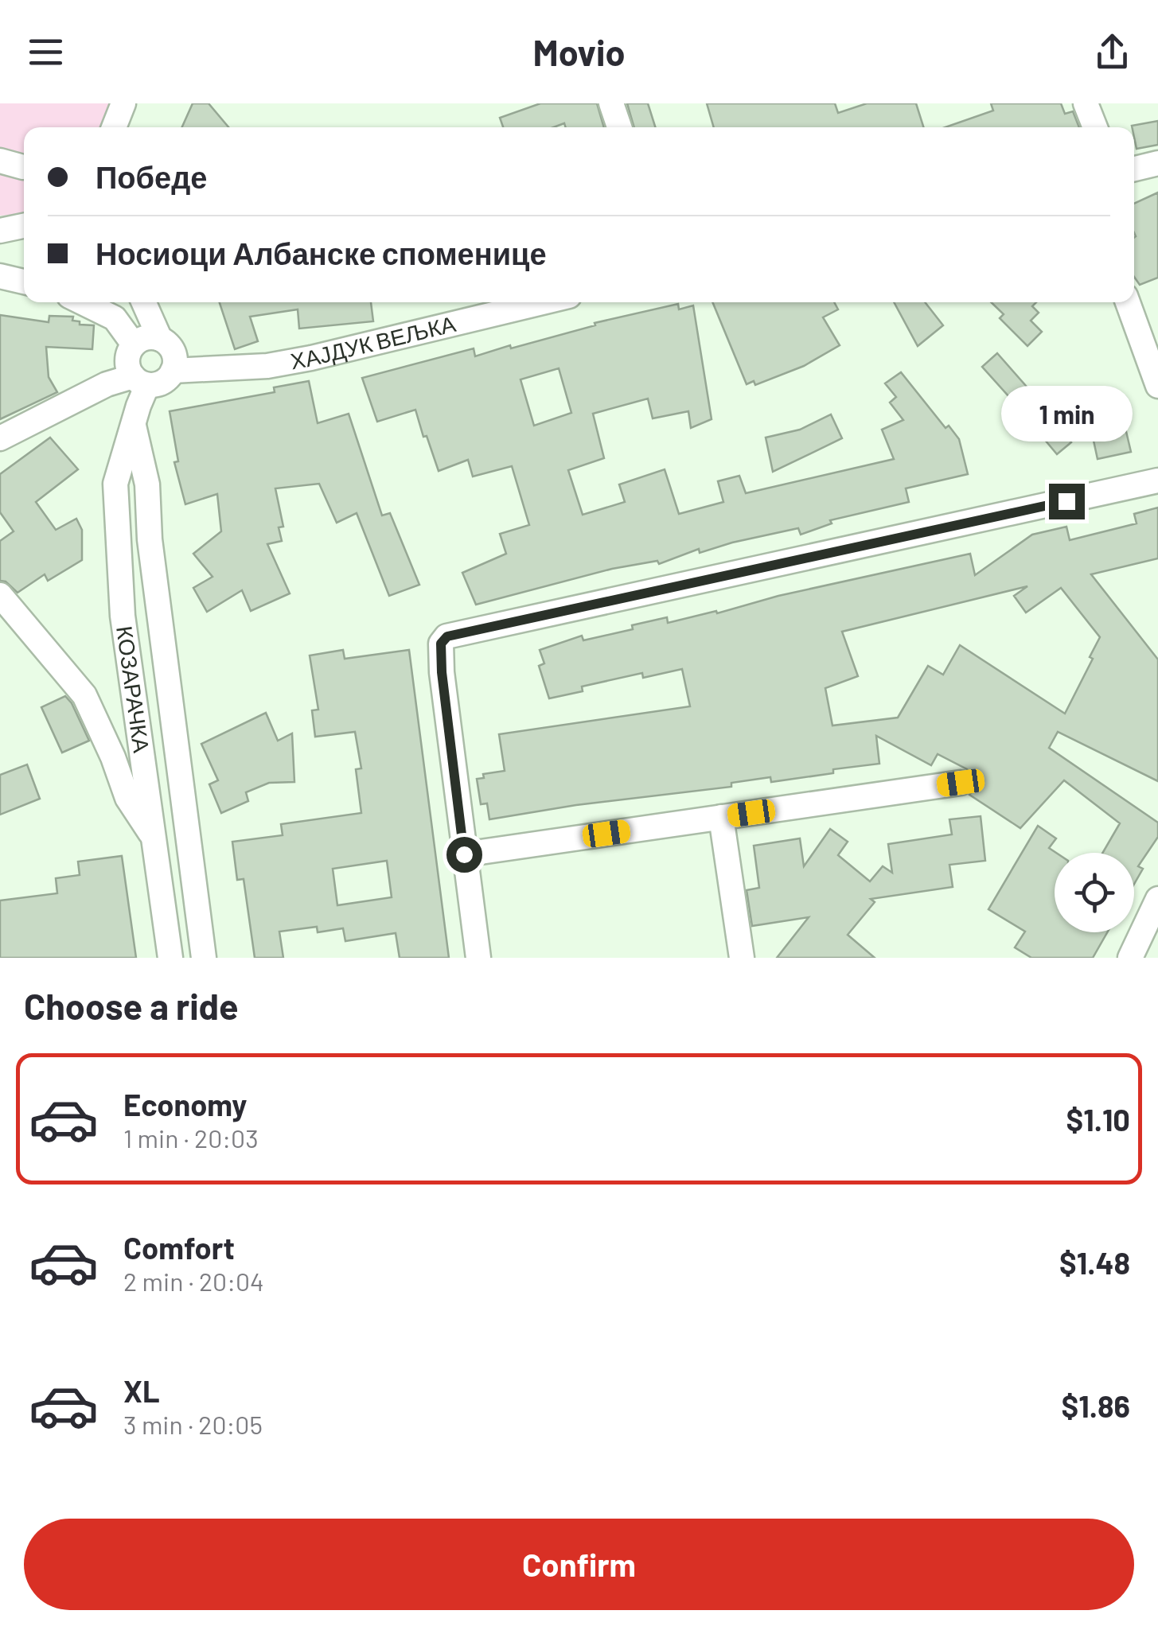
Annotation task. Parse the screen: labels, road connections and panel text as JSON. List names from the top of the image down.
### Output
{
  "streets": {
    "street": ["ХАЈДУК ВЕЉКА", "КОЗАРАЧКА"]
  },
  "crossings": [
    ["ХАЈДУК ВЕЉКА", "КОЗАРАЧКА"]
  ],
  "page": {
    "header": "Movio",
    "banner": ["Победе", "Носиоци Албанске споменице"],
    "bubble": "1 min",
    "heading": "Choose a ride",
    "list": [
      {
        "name": "Economy",
        "note": "1 min · 20:03",
        "value": "$1.10"
      },
      {
        "name": "Comfort",
        "note": "2 min · 20:04",
        "value": "$1.48"
      },
      {
        "name": "XL",
        "note": "3 min · 20:05",
        "value": "$1.86"
      }
    ],
    "buttons": "Confirm"
  }
}
